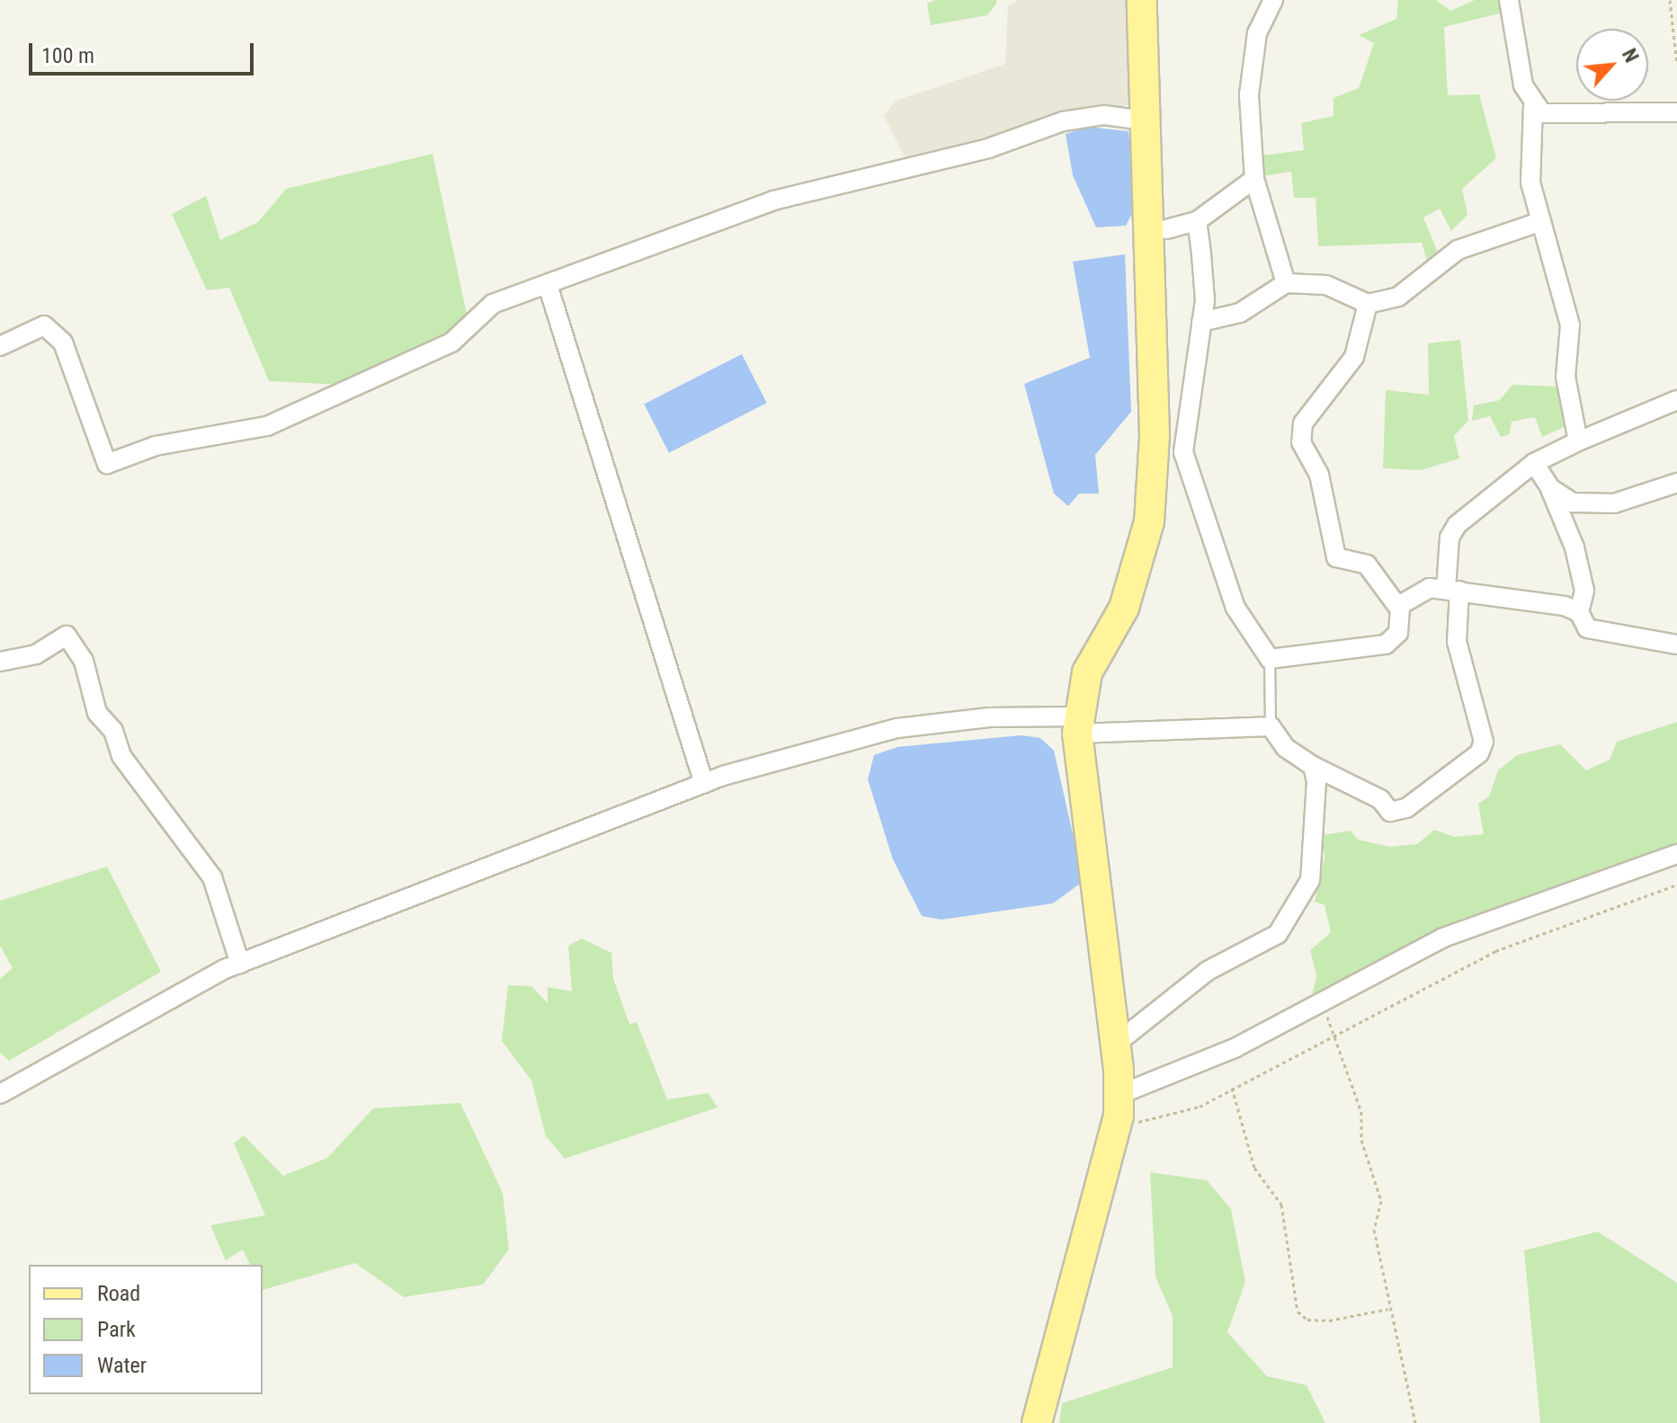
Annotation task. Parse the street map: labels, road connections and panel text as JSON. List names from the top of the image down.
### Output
{
  "legend": ["Road", "Park", "Water"],
  "scale_bar": "100 m",
  "north": "top right"
}
